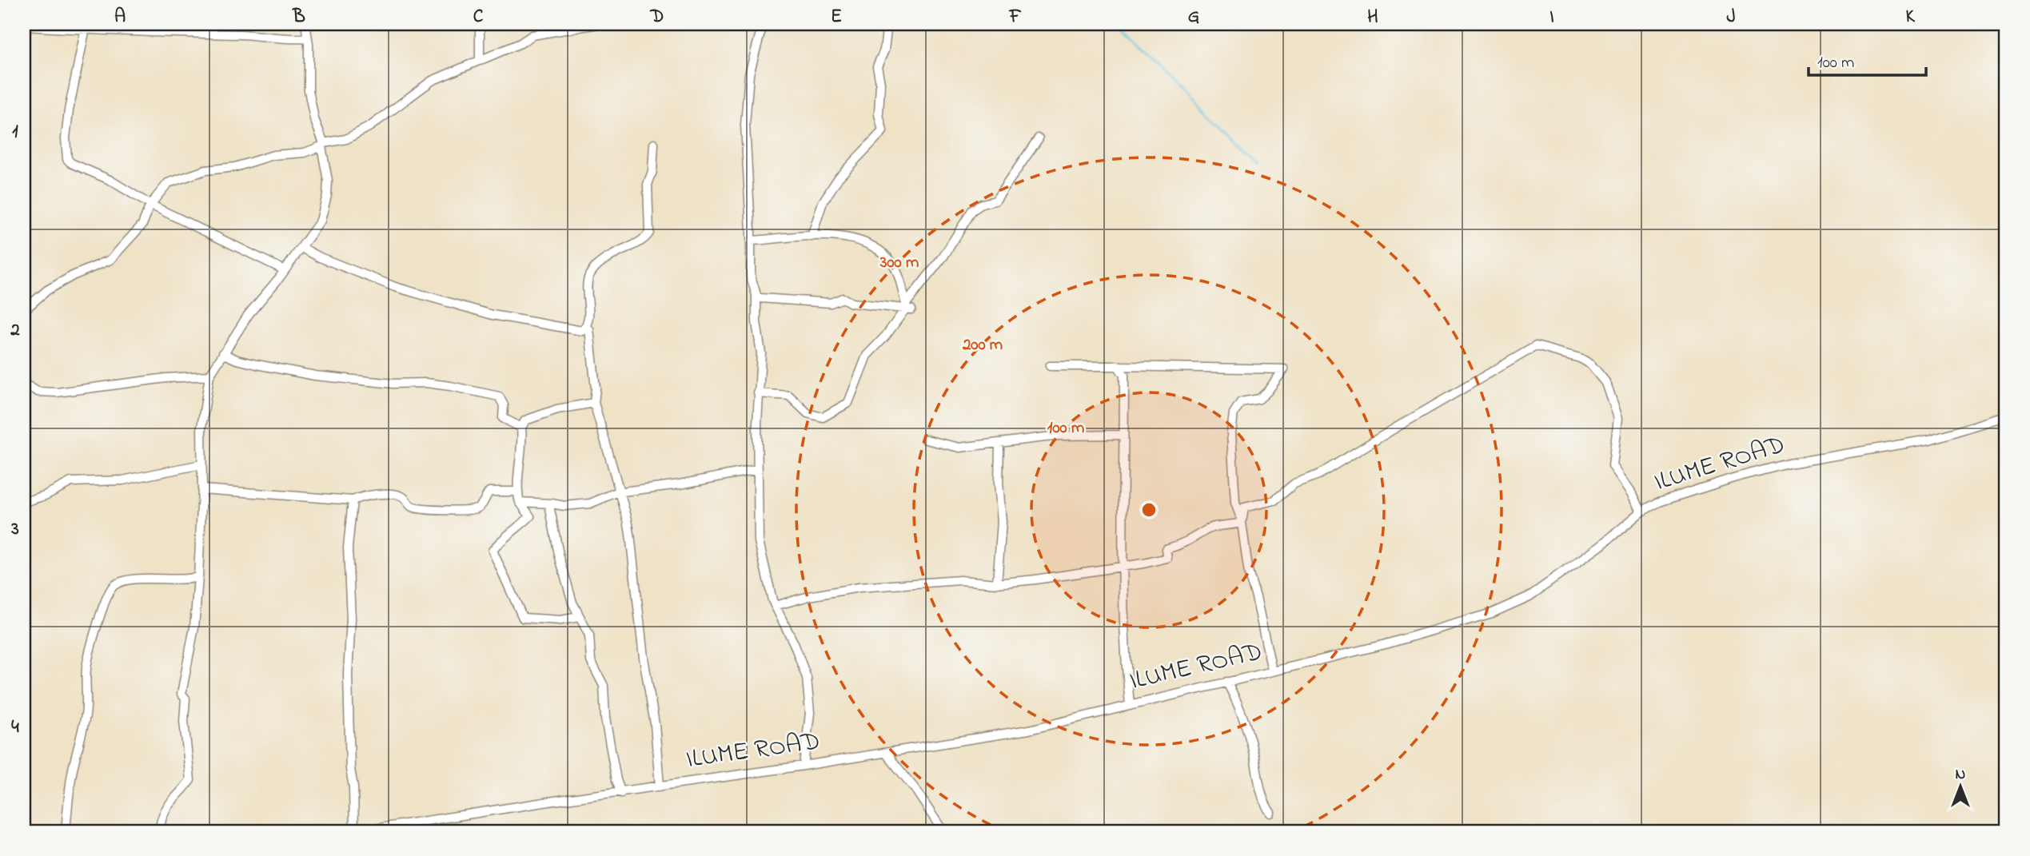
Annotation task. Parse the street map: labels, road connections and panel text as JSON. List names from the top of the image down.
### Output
{
  "streets": {
    "street": ["ILUME ROAD"]
  },
  "scale_bar": "100 m",
  "north": "top",
  "grid": {
    "columns": [
      "A",
      "B",
      "C",
      "D",
      "E",
      "F",
      "G",
      "H",
      "I",
      "J",
      "K"
    ],
    "rows": [
      "1",
      "2",
      "3",
      "4"
    ]
  },
  "rings": ["300 m", "200 m", "100 m"]
}
